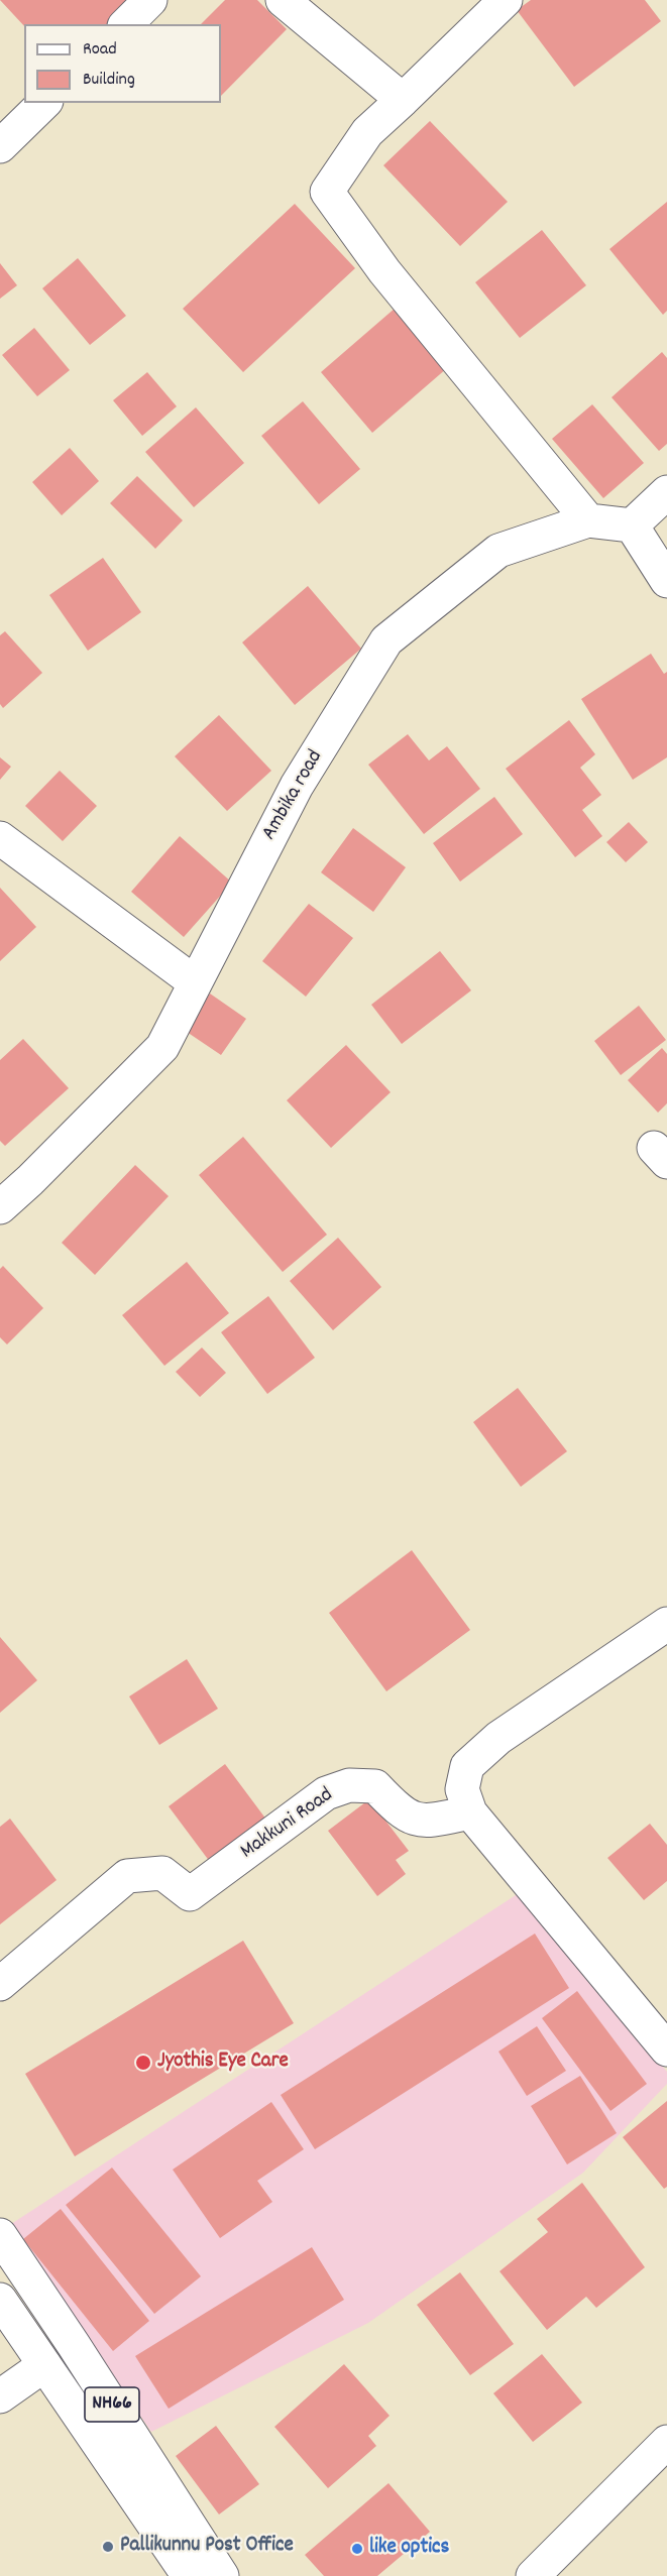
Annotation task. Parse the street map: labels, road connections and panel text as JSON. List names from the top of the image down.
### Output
{
  "streets": {
    "main road": ["Ambika road", "Makkuni Road", "NH66"]
  },
  "places": ["Jyothis Eye Care", "Pallikunnu Post Office", "like optics"],
  "legend": ["Road", "Building"]
}
